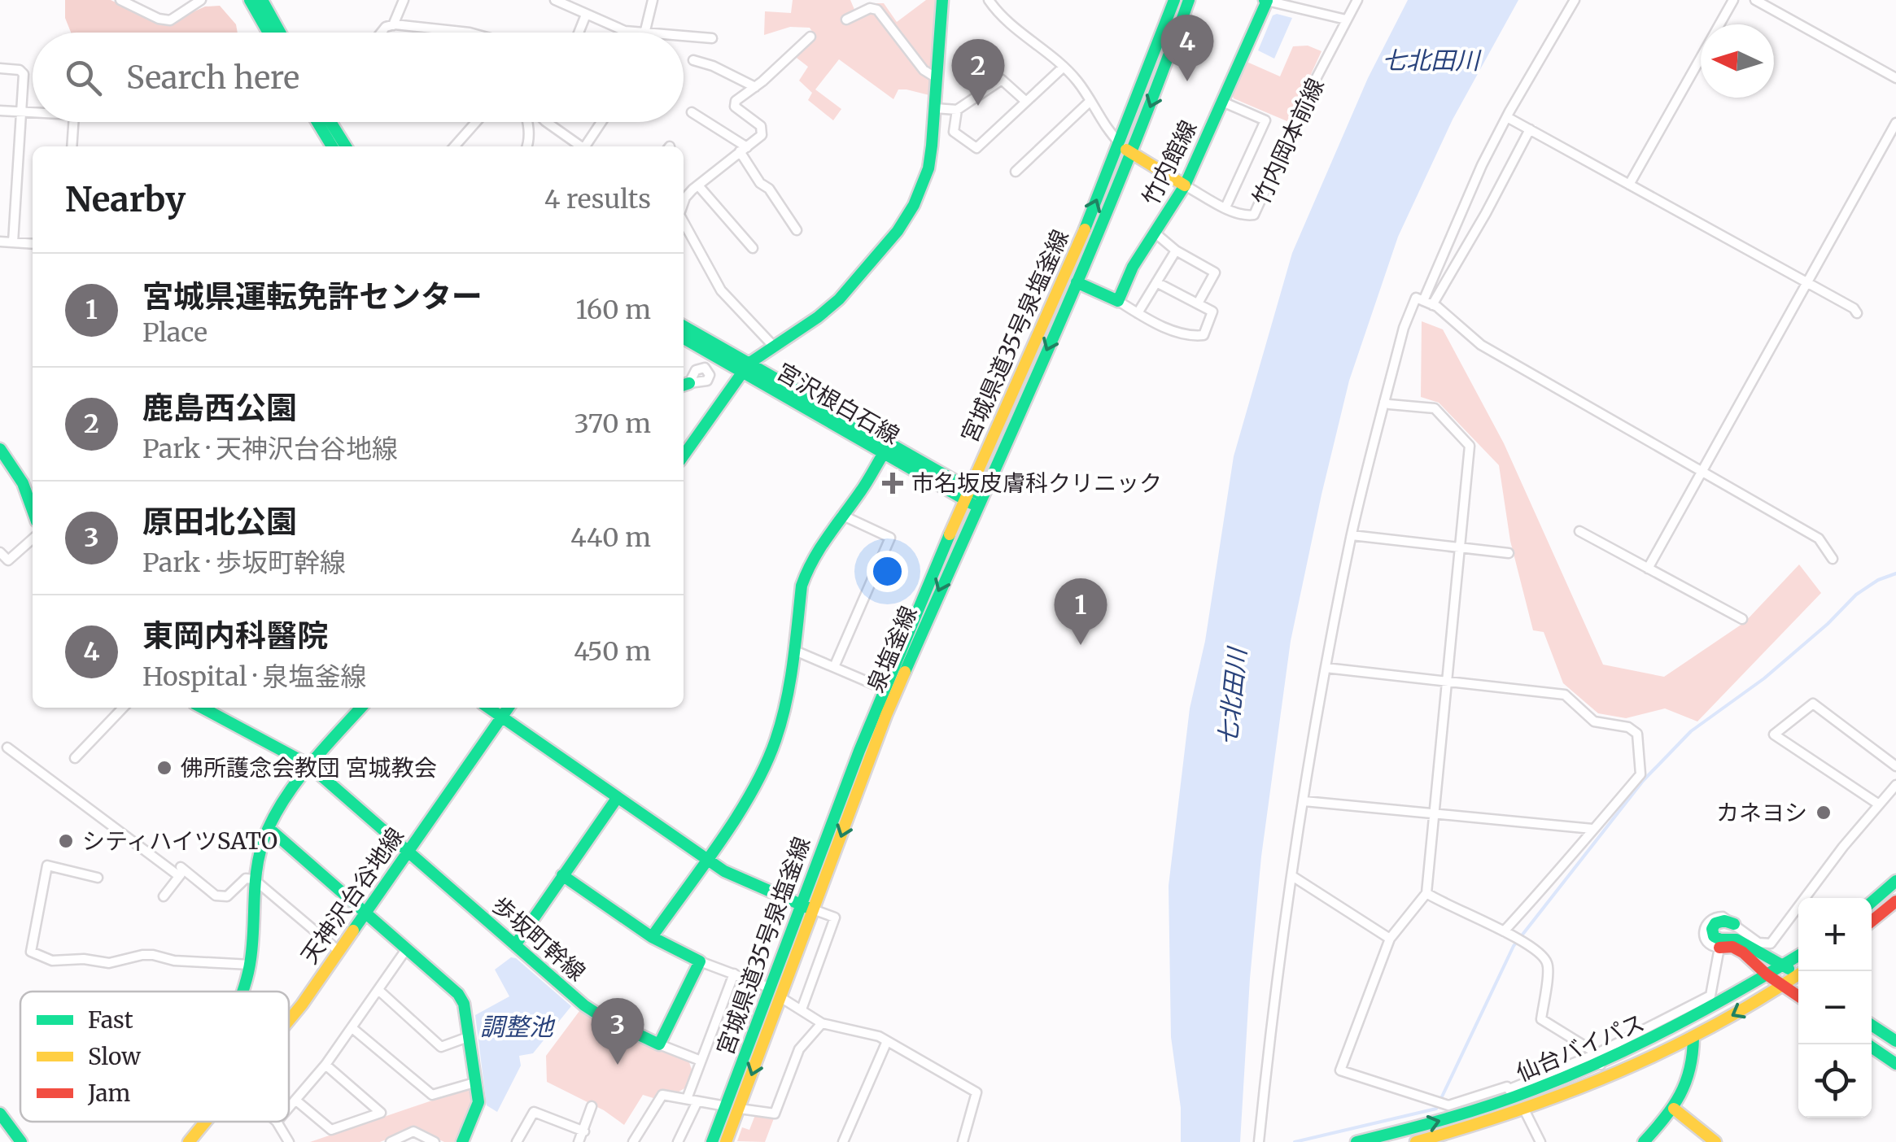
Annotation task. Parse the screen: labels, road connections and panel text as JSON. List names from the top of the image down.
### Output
{
  "streets": {
    "main road": [
      "竹内館線",
      "宮城県道35号泉塩釜線",
      "宮沢根白石線",
      "泉塩釜線",
      "天神沢台谷地線",
      "歩坂町幹線",
      "仙台バイパス"
    ],
    "street": ["竹内岡本前線"]
  },
  "crossings": [
    ["竹内岡本前線", "竹内館線"],
    ["宮城県道35号泉塩釜線", "宮沢根白石線"],
    ["宮城県道35号泉塩釜線", "泉塩釜線"],
    ["宮沢根白石線", "泉塩釜線"],
    ["天神沢台谷地線", "歩坂町幹線"]
  ],
  "one_way": ["泉塩釜線"],
  "water": ["七北田川", "調整池"],
  "places": {
    "health": ["市名坂皮膚科クリニック"],
    "other": ["佛所護念会教団 宮城教会", "カネヨシ", "シティハイツSATO"]
  },
  "legend": ["Fast", "Slow", "Jam"],
  "north": "left",
  "page": {
    "pins": [
      "4",
      "2",
      "1",
      "3"
    ],
    "search": "Search here",
    "heading": ["Nearby", "4 results"],
    "list": [
      {
        "mark": "1",
        "name": "宮城県運転免許センター",
        "note": "Place",
        "value": "160 m"
      },
      {
        "mark": "2",
        "name": "鹿島西公園",
        "note": "Park · 天神沢台谷地線",
        "value": "370 m"
      },
      {
        "mark": "3",
        "name": "原田北公園",
        "note": "Park · 歩坂町幹線",
        "value": "440 m"
      },
      {
        "mark": "4",
        "name": "東岡内科醫院",
        "note": "Hospital · 泉塩釜線",
        "value": "450 m"
      }
    ],
    "map_buttons": ["+", "−"]
  }
}
